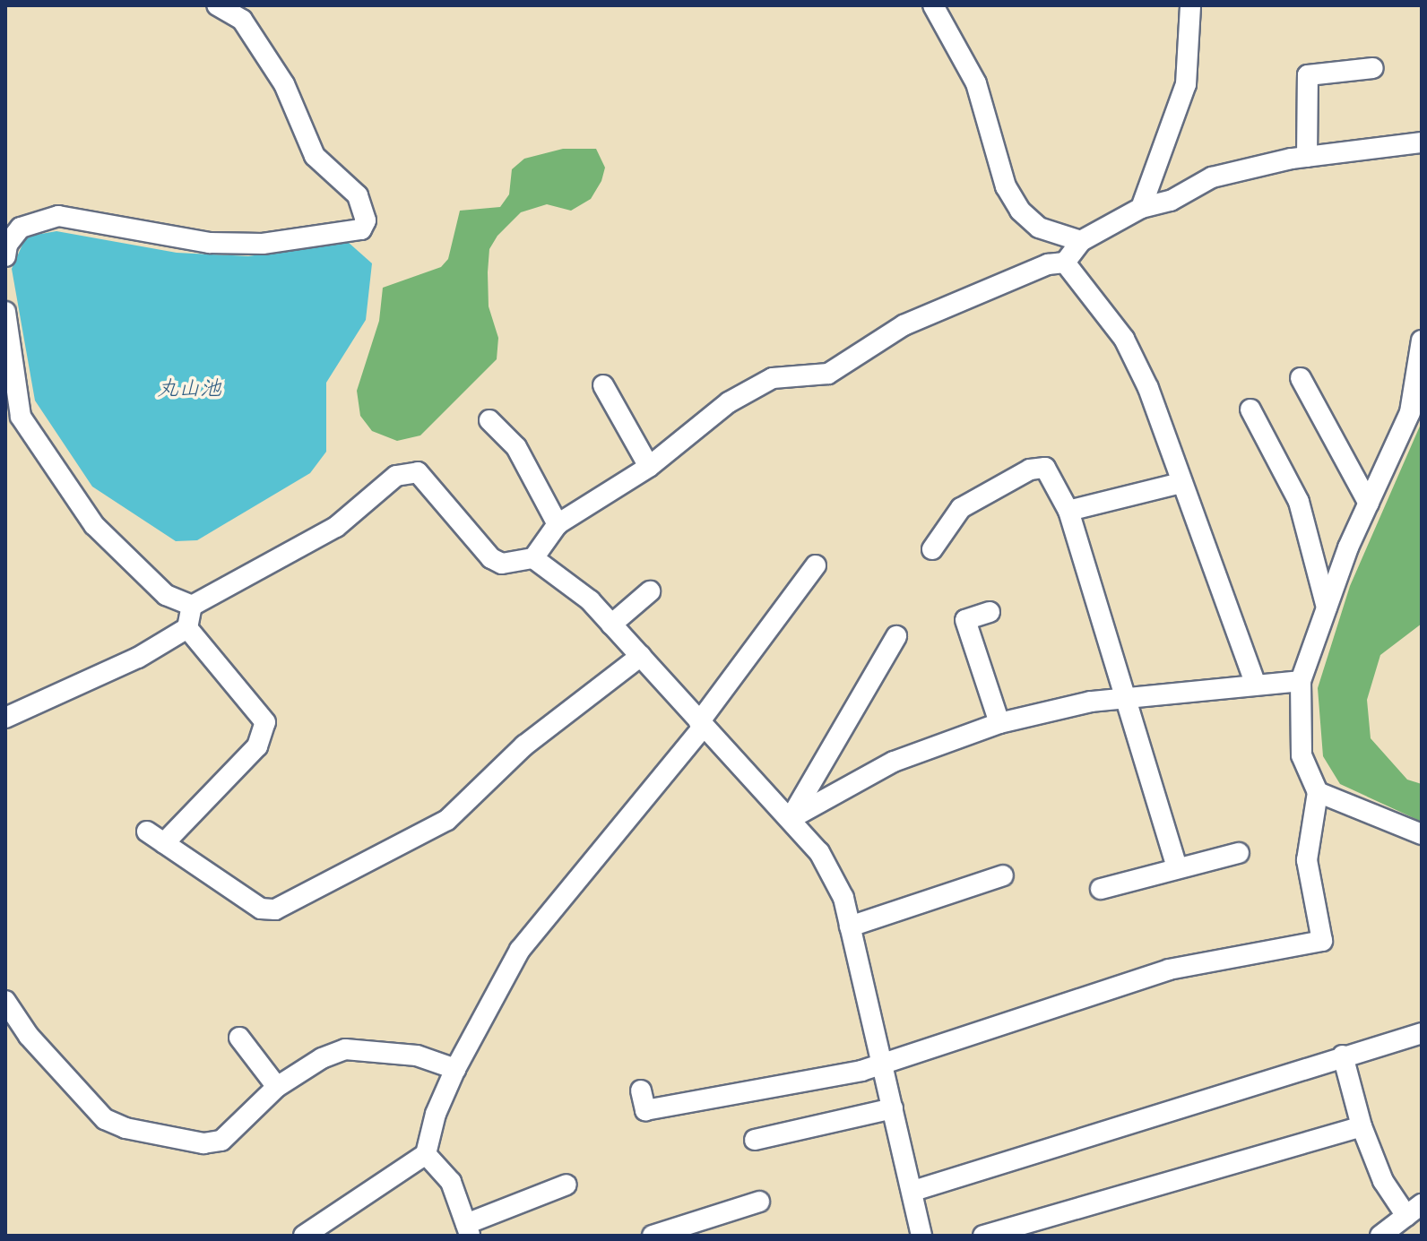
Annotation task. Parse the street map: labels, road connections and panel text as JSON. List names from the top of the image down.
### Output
{
  "water": ["丸山池"]
}
